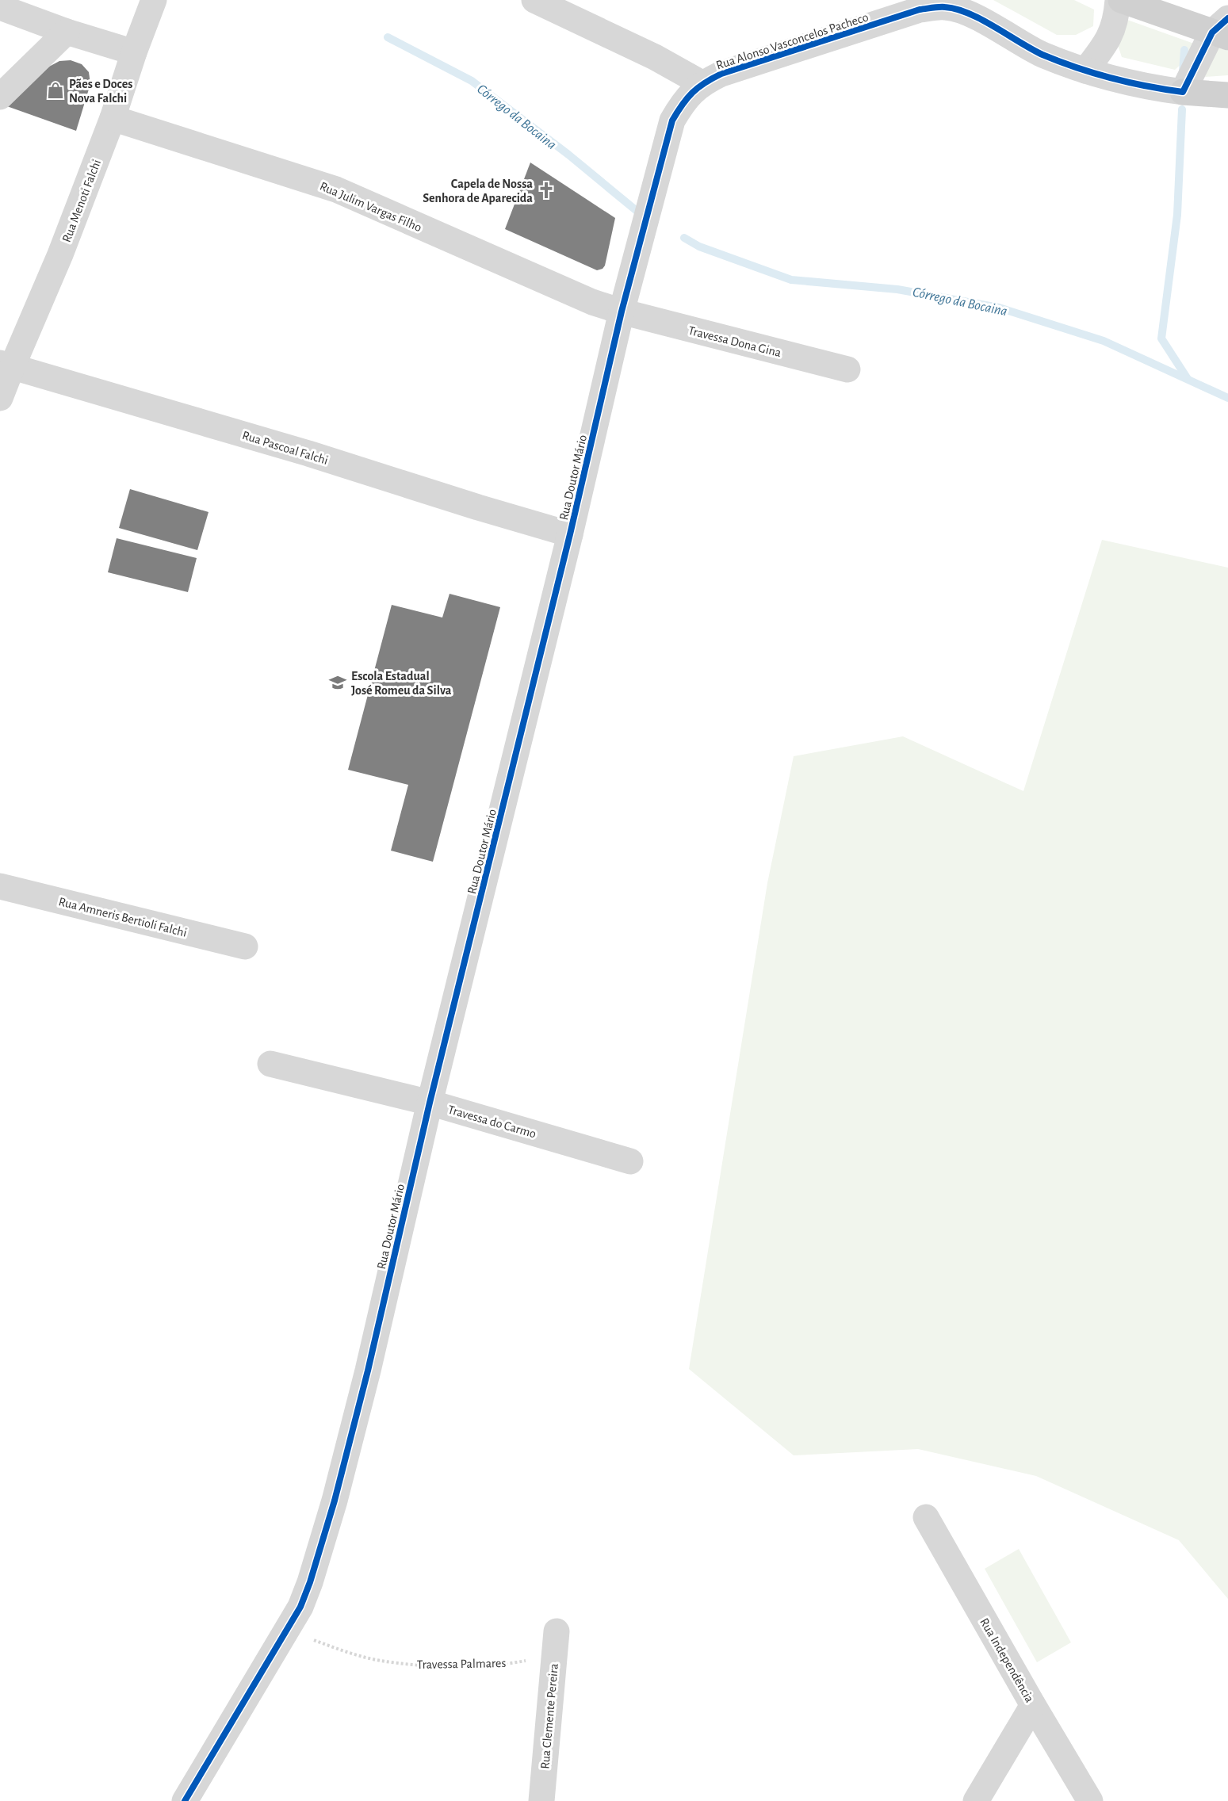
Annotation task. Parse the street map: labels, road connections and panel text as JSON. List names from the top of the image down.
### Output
{
  "streets": {
    "street": [
      "Rua Alonso Vasconcelos Pacheco",
      "Rua Menoti Falchi",
      "Rua Julim Vargas Filho",
      "Travessa Dona Gina",
      "Rua Pascoal Falchi",
      "Rua Doutor Mário",
      "Rua Amneris Bertioli Falchi",
      "Travessa do Carmo",
      "Rua Independência",
      "Rua Clemente Pereira"
    ],
    "path": ["Travessa Palmares"]
  },
  "crossings": [
    ["Rua Alonso Vasconcelos Pacheco", "Rua Doutor Mário"],
    ["Rua Menoti Falchi", "Rua Julim Vargas Filho"],
    ["Rua Menoti Falchi", "Rua Pascoal Falchi"],
    ["Rua Julim Vargas Filho", "Travessa Dona Gina"],
    ["Rua Julim Vargas Filho", "Rua Doutor Mário"],
    ["Travessa Dona Gina", "Rua Doutor Mário"],
    ["Rua Pascoal Falchi", "Rua Doutor Mário"],
    ["Rua Doutor Mário", "Travessa do Carmo"],
    ["Rua Doutor Mário", "Travessa Palmares"],
    ["Travessa Palmares", "Rua Clemente Pereira"]
  ],
  "water": ["Córrego da Bocaina"],
  "places": {
    "shop": ["Pães e Doces Nova Falchi"],
    "church": ["Capela de Nossa Senhora de Aparecida"],
    "school or university": ["Escola Estadual José Romeu da Silva"]
  }
}
